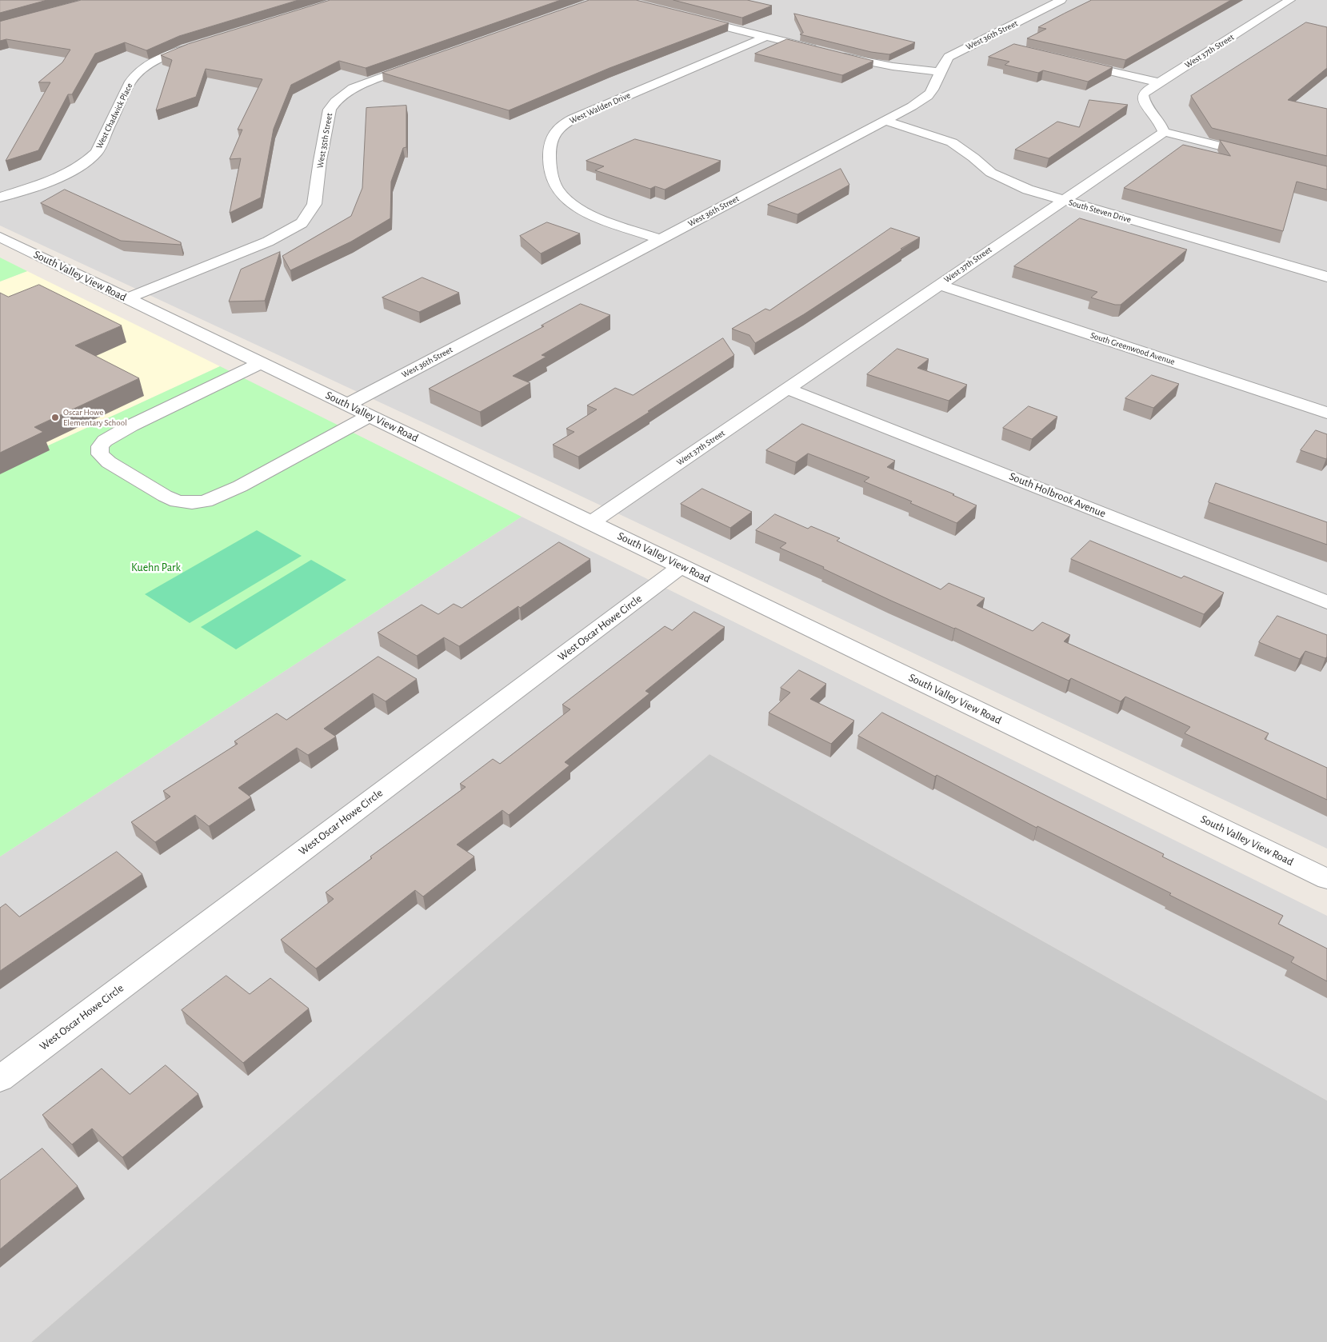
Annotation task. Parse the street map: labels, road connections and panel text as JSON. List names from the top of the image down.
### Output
{
  "streets": {
    "street": [
      "West 36th Street",
      "West 37th Street",
      "West Walden Drive",
      "West Chadwick Place",
      "West 35th Street",
      "South Steven Drive",
      "South Valley View Road",
      "South Greenwood Avenue",
      "South Holbrook Avenue",
      "West Oscar Howe Circle"
    ]
  },
  "crossings": [
    ["West 36th Street", "West Walden Drive"],
    ["West 36th Street", "South Steven Drive"],
    ["West 36th Street", "South Valley View Road"],
    ["West 37th Street", "South Steven Drive"],
    ["West 37th Street", "South Valley View Road"],
    ["West 37th Street", "South Greenwood Avenue"],
    ["West 37th Street", "South Holbrook Avenue"],
    ["West 35th Street", "South Valley View Road"],
    ["South Valley View Road", "West Oscar Howe Circle"]
  ],
  "parks": ["Kuehn Park"],
  "places": ["Oscar Howe Elementary School"]
}
